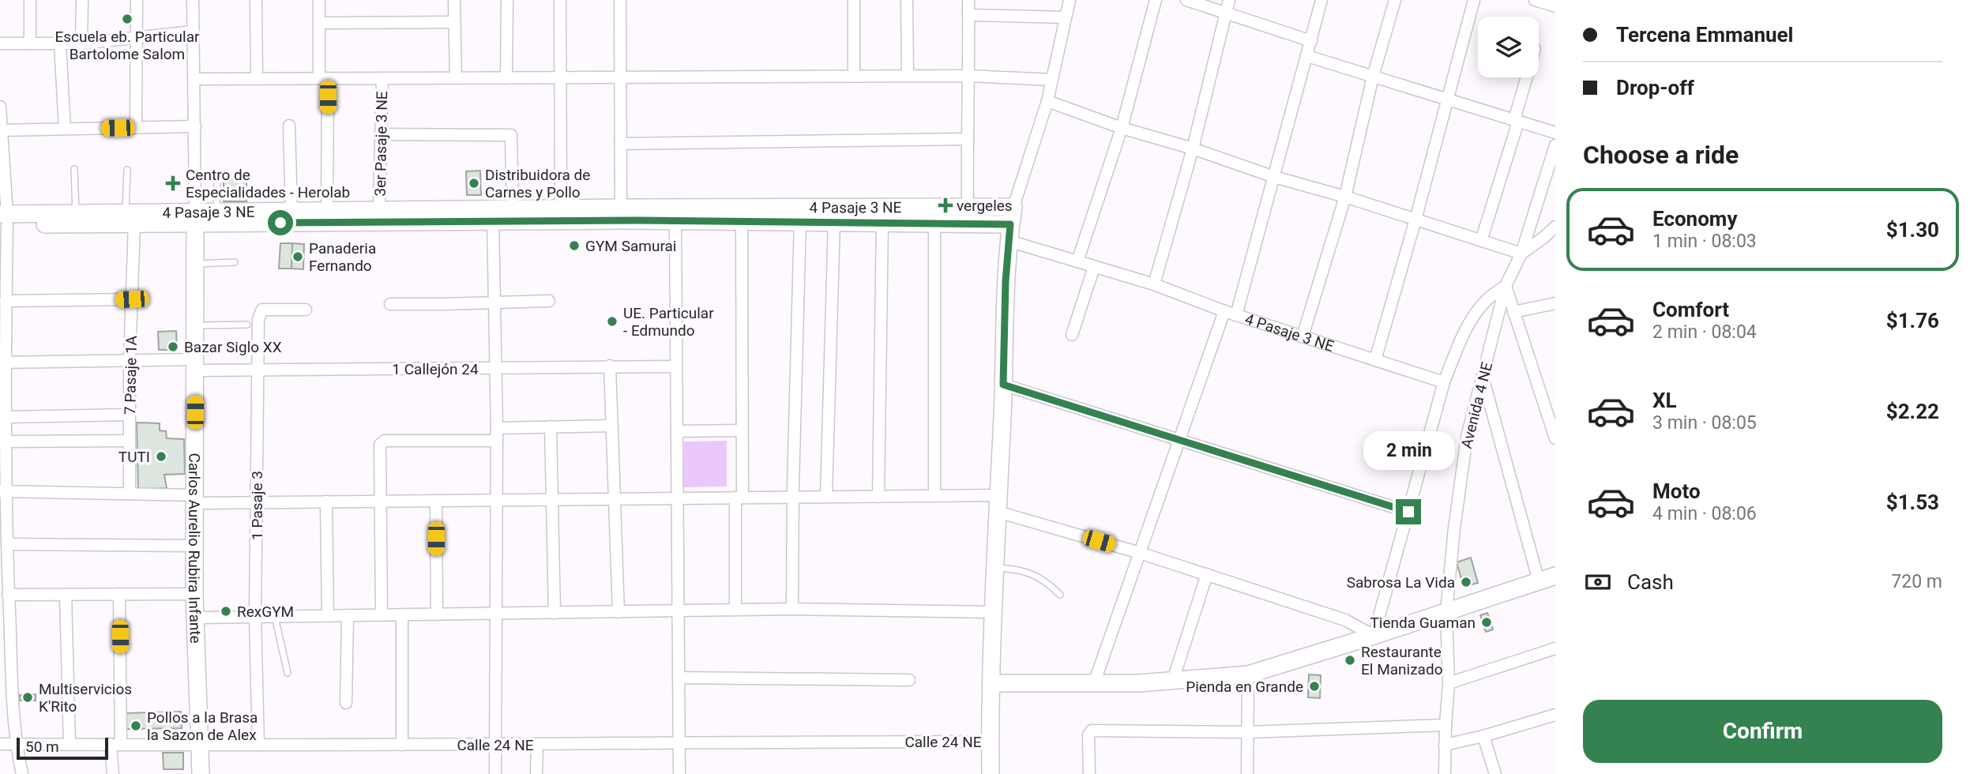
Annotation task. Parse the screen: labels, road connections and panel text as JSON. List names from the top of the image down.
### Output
{
  "streets": {
    "street": [
      "3er Pasaje 3 NE",
      "4 Pasaje 3 NE",
      "1 Callejón 24",
      "7 Pasaje 1A",
      "Avenida 4 NE",
      "1 Pasaje 3",
      "Carlos Aurelio Rubira Infante",
      "Calle 24 NE"
    ]
  },
  "crossings": [
    ["3er Pasaje 3 NE", "4 Pasaje 3 NE"],
    ["4 Pasaje 3 NE", "7 Pasaje 1A"],
    ["4 Pasaje 3 NE", "Carlos Aurelio Rubira Infante"],
    ["1 Callejón 24", "7 Pasaje 1A"],
    ["1 Callejón 24", "1 Pasaje 3"],
    ["1 Callejón 24", "Carlos Aurelio Rubira Infante"],
    ["1 Pasaje 3", "Calle 24 NE"],
    ["Carlos Aurelio Rubira Infante", "Calle 24 NE"]
  ],
  "places": {
    "other": [
      "Escuela eb. Particular Bartolome Salom",
      "Distribuidora de Carnes y Pollo",
      "GYM Samurai",
      "Panaderia Fernando",
      "UE. Particular - Edmundo",
      "Bazar Siglo XX",
      "TUTI",
      "Sabrosa La Vida",
      "RexGYM",
      "Tienda Guaman",
      "Restaurante El Manizado",
      "Pienda en Grande",
      "Multiservicios K'Rito",
      "Pollos a la Brasa la Sazon de Alex"
    ],
    "health": ["Centro de Especialidades - Herolab", "vergeles"]
  },
  "scale_bar": "50 m",
  "page": {
    "banner": ["Tercena Emmanuel", "Drop-off"],
    "heading": "Choose a ride",
    "list": [
      {
        "name": "Economy",
        "note": "1 min · 08:03",
        "value": "$1.30"
      },
      {
        "name": "Comfort",
        "note": "2 min · 08:04",
        "value": "$1.76"
      },
      {
        "name": "XL",
        "note": "3 min · 08:05",
        "value": "$2.22"
      },
      {
        "name": "Moto",
        "note": "4 min · 08:06",
        "value": "$1.53"
      }
    ],
    "bubble": "2 min",
    "pay": ["Cash", "720 m"],
    "buttons": "Confirm",
    "scale": "50 m"
  }
}
